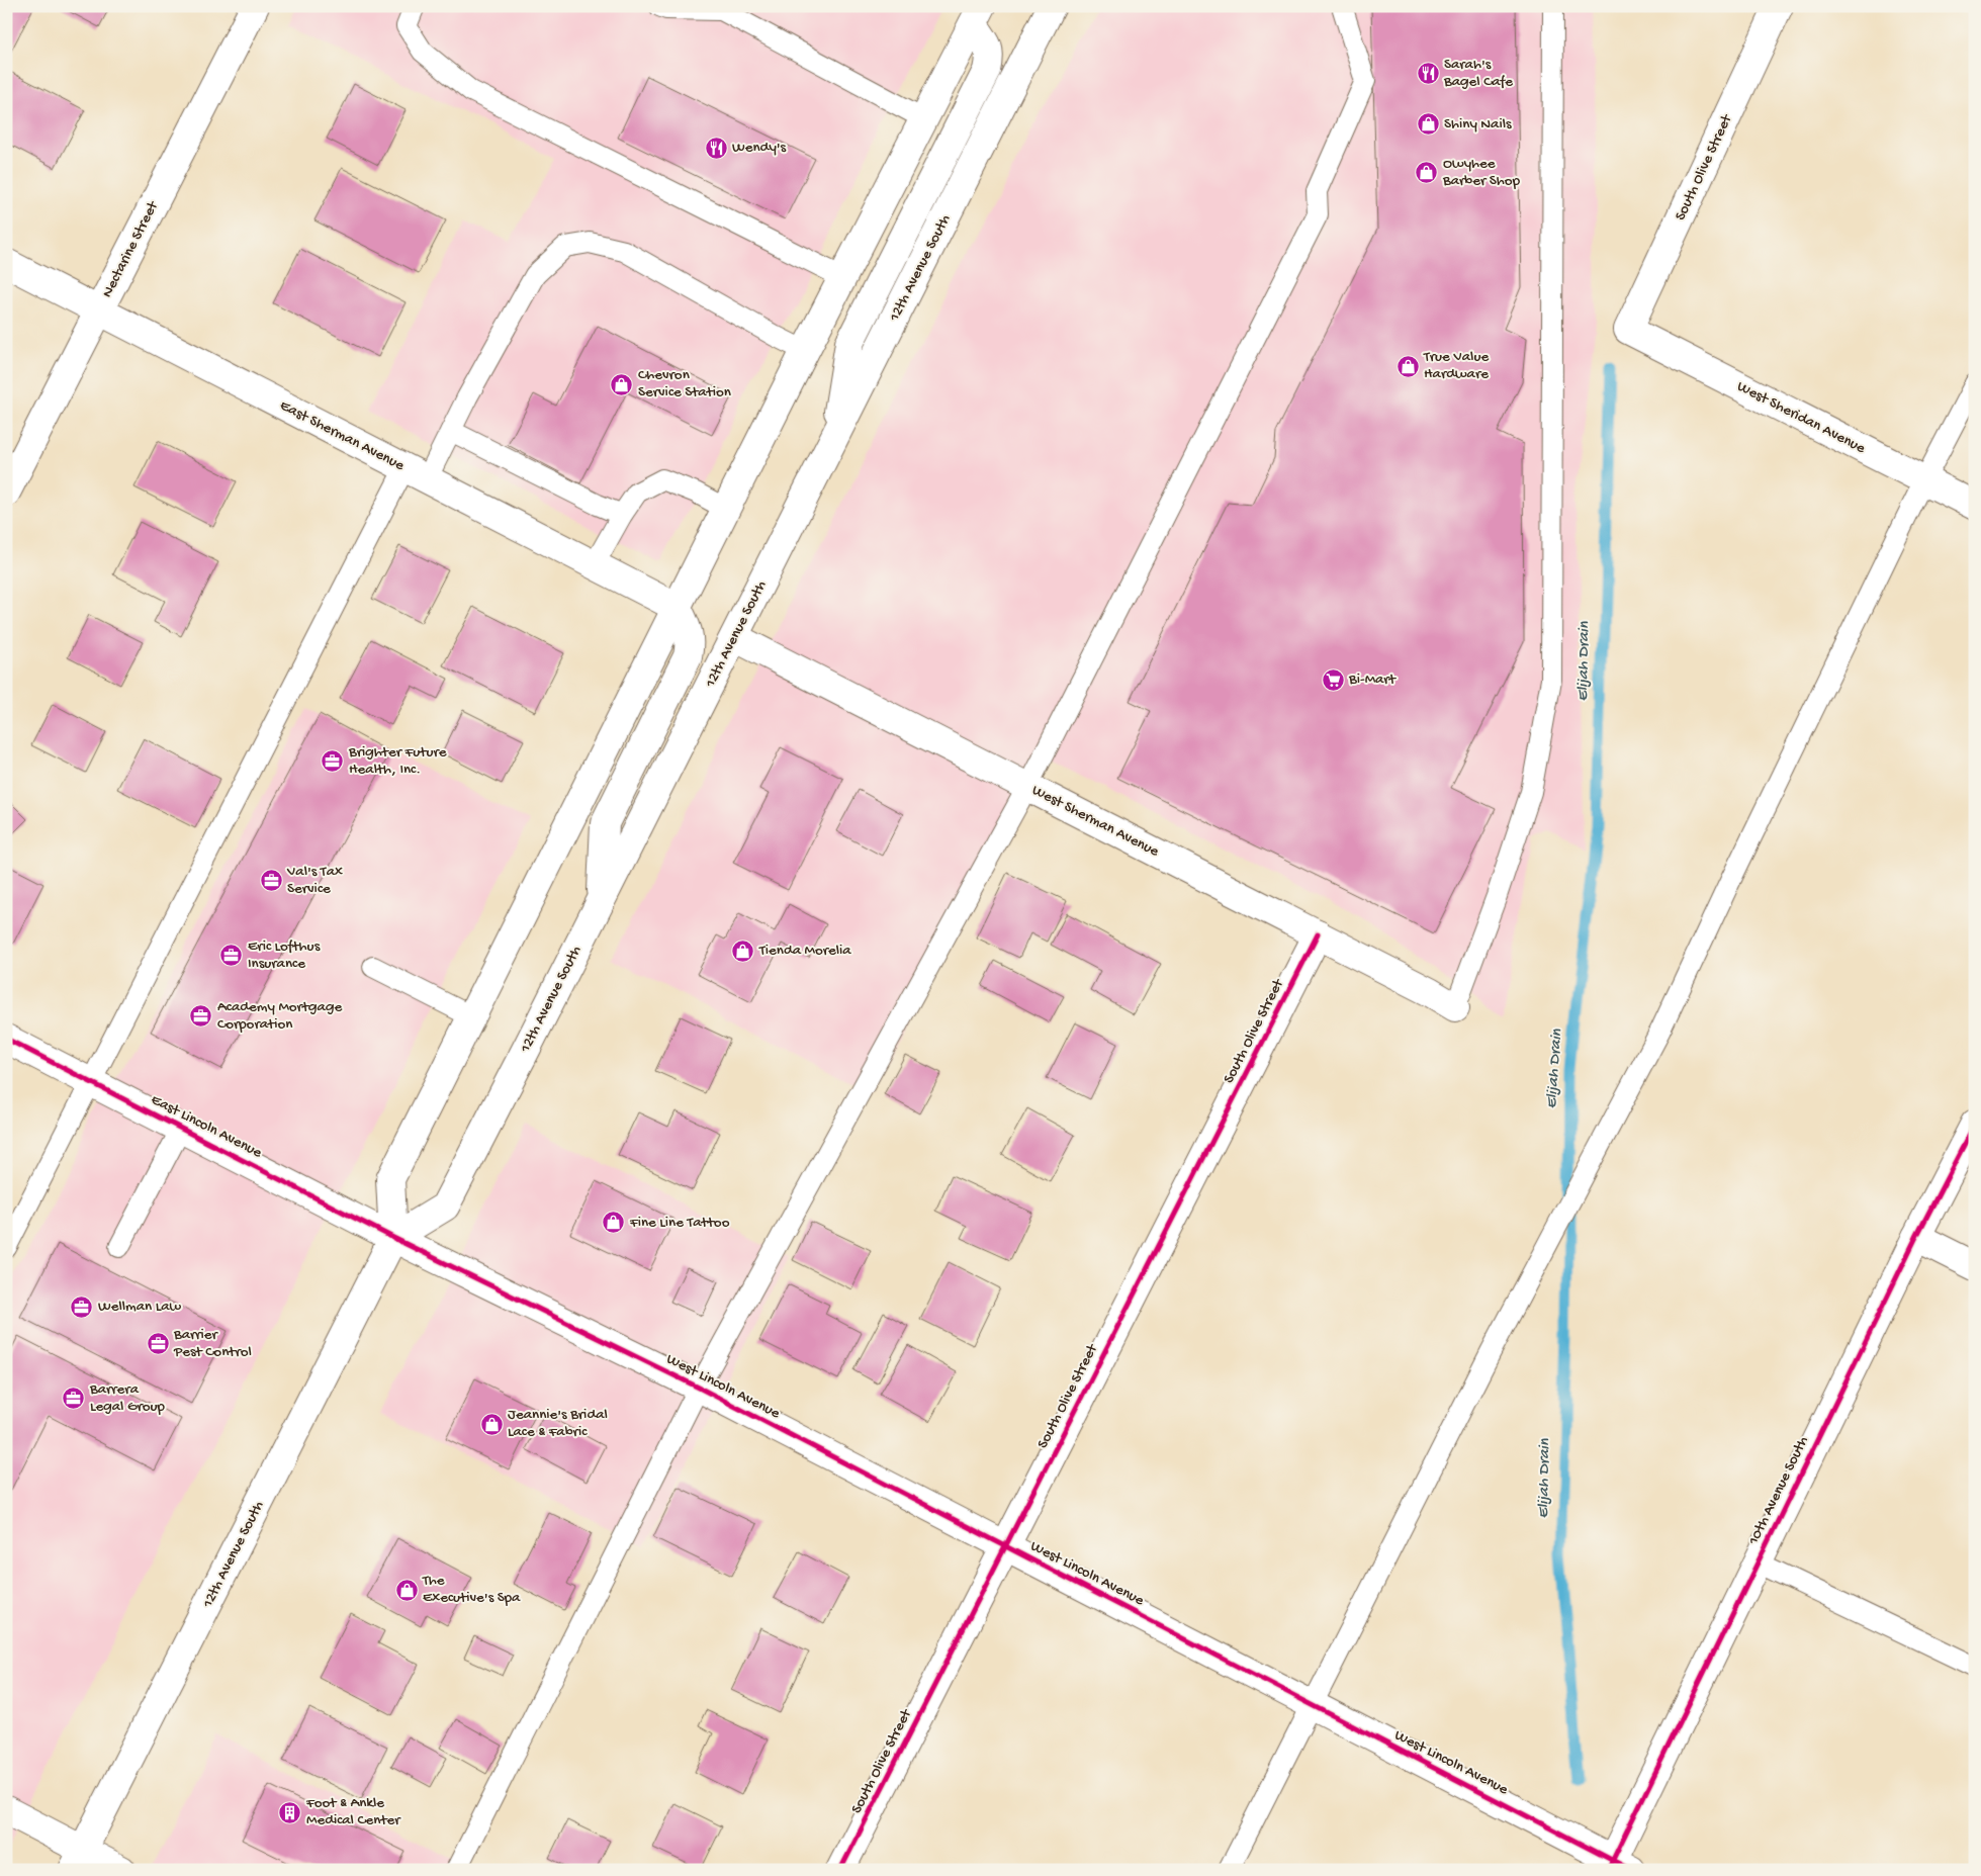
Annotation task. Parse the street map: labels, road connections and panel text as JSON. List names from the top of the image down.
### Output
{
  "streets": {
    "street": [
      "South Olive Street",
      "Nectarine Street",
      "12th Avenue South",
      "West Sheridan Avenue",
      "East Sherman Avenue",
      "West Sherman Avenue",
      "East Lincoln Avenue",
      "West Lincoln Avenue",
      "10th Avenue South"
    ]
  },
  "crossings": [
    ["South Olive Street", "West Sheridan Avenue"],
    ["South Olive Street", "West Sherman Avenue"],
    ["South Olive Street", "West Lincoln Avenue"],
    ["Nectarine Street", "East Sherman Avenue"],
    ["12th Avenue South", "East Sherman Avenue"],
    ["12th Avenue South", "West Sherman Avenue"],
    ["12th Avenue South", "East Lincoln Avenue"],
    ["12th Avenue South", "West Lincoln Avenue"],
    ["East Lincoln Avenue", "West Lincoln Avenue"],
    ["West Lincoln Avenue", "10th Avenue South"]
  ],
  "water": ["Elijah Drain"],
  "places": {
    "restaurant": ["Sarah's Bagel Cafe", "Wendy's"],
    "shop": [
      "Shiny Nails",
      "Owyhee Barber Shop",
      "True Value Hardware",
      "Chevron Service Station",
      "Tienda Morelia",
      "Fine Line Tattoo",
      "Jeannie's Bridal Lace & Fabric",
      "The Executive's Spa"
    ],
    "supermarket": ["Bi-Mart"],
    "office": [
      "Brighter Future Health, Inc.",
      "Val's Tax Service",
      "Eric Lofthus Insurance",
      "Academy Mortgage Corporation",
      "Wellman Law",
      "Barrier Pest Control",
      "Barrera Legal Group"
    ],
    "building": ["Foot & Ankle Medical Center"]
  }
}
